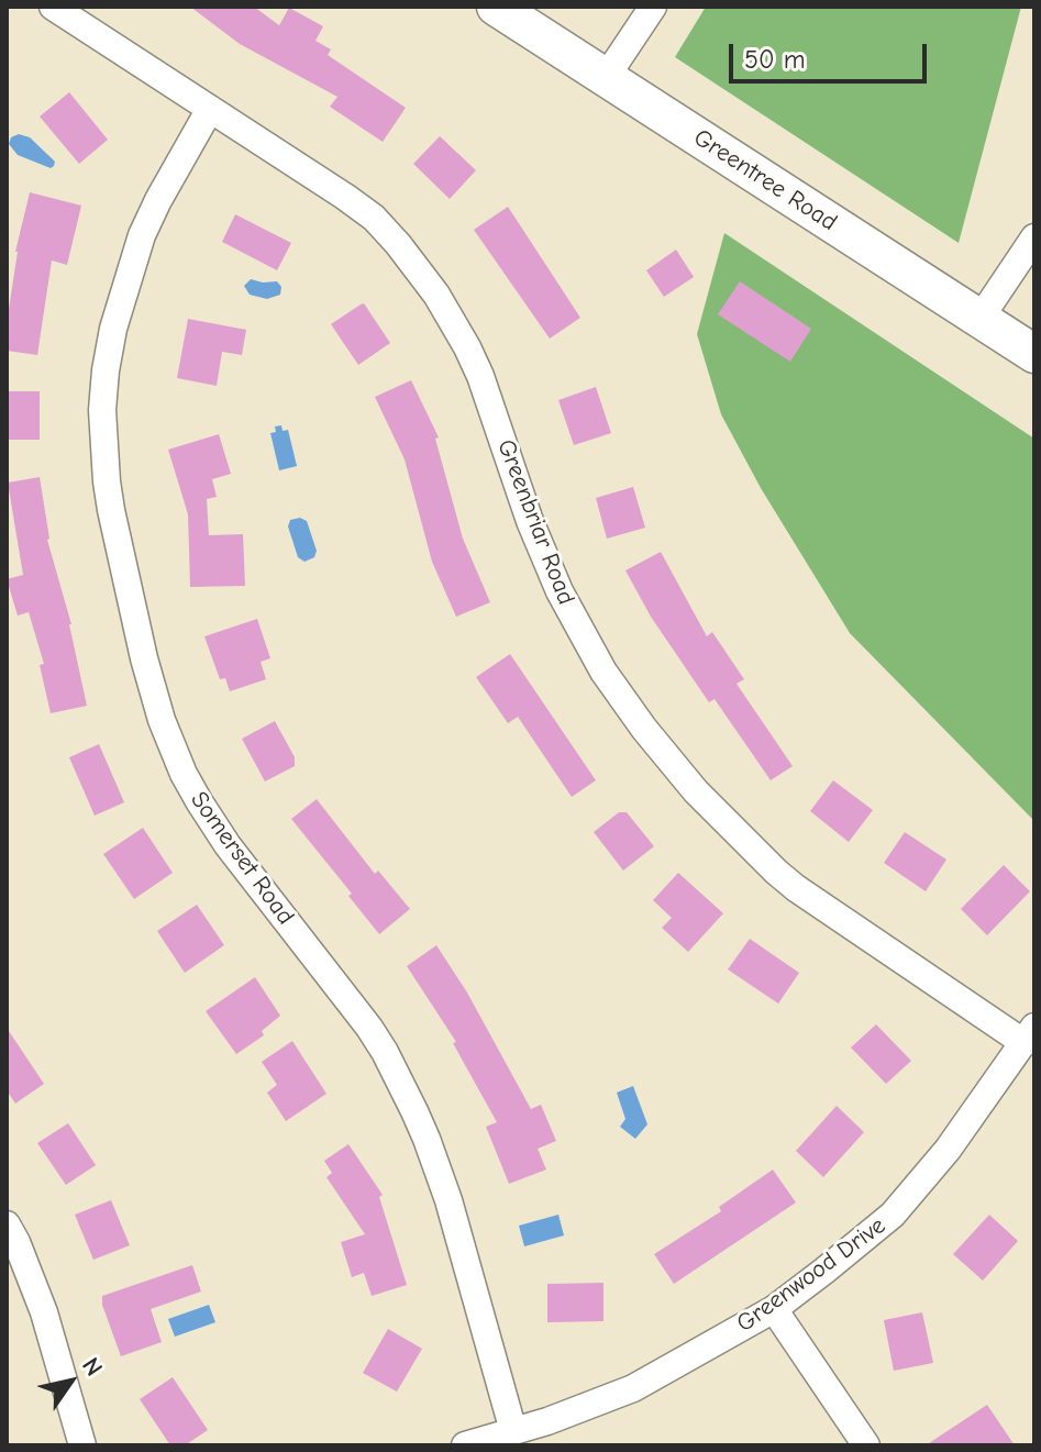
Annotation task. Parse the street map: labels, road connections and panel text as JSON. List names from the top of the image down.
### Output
{
  "streets": {
    "street": [
      "Greentree Road",
      "Greenbriar Road",
      "Somerset Road",
      "Greenwood Drive"
    ]
  },
  "crossings": [
    ["Greenbriar Road", "Somerset Road"],
    ["Greenbriar Road", "Greenwood Drive"],
    ["Somerset Road", "Greenwood Drive"]
  ],
  "scale_bar": "50 m",
  "north": "top right"
}
